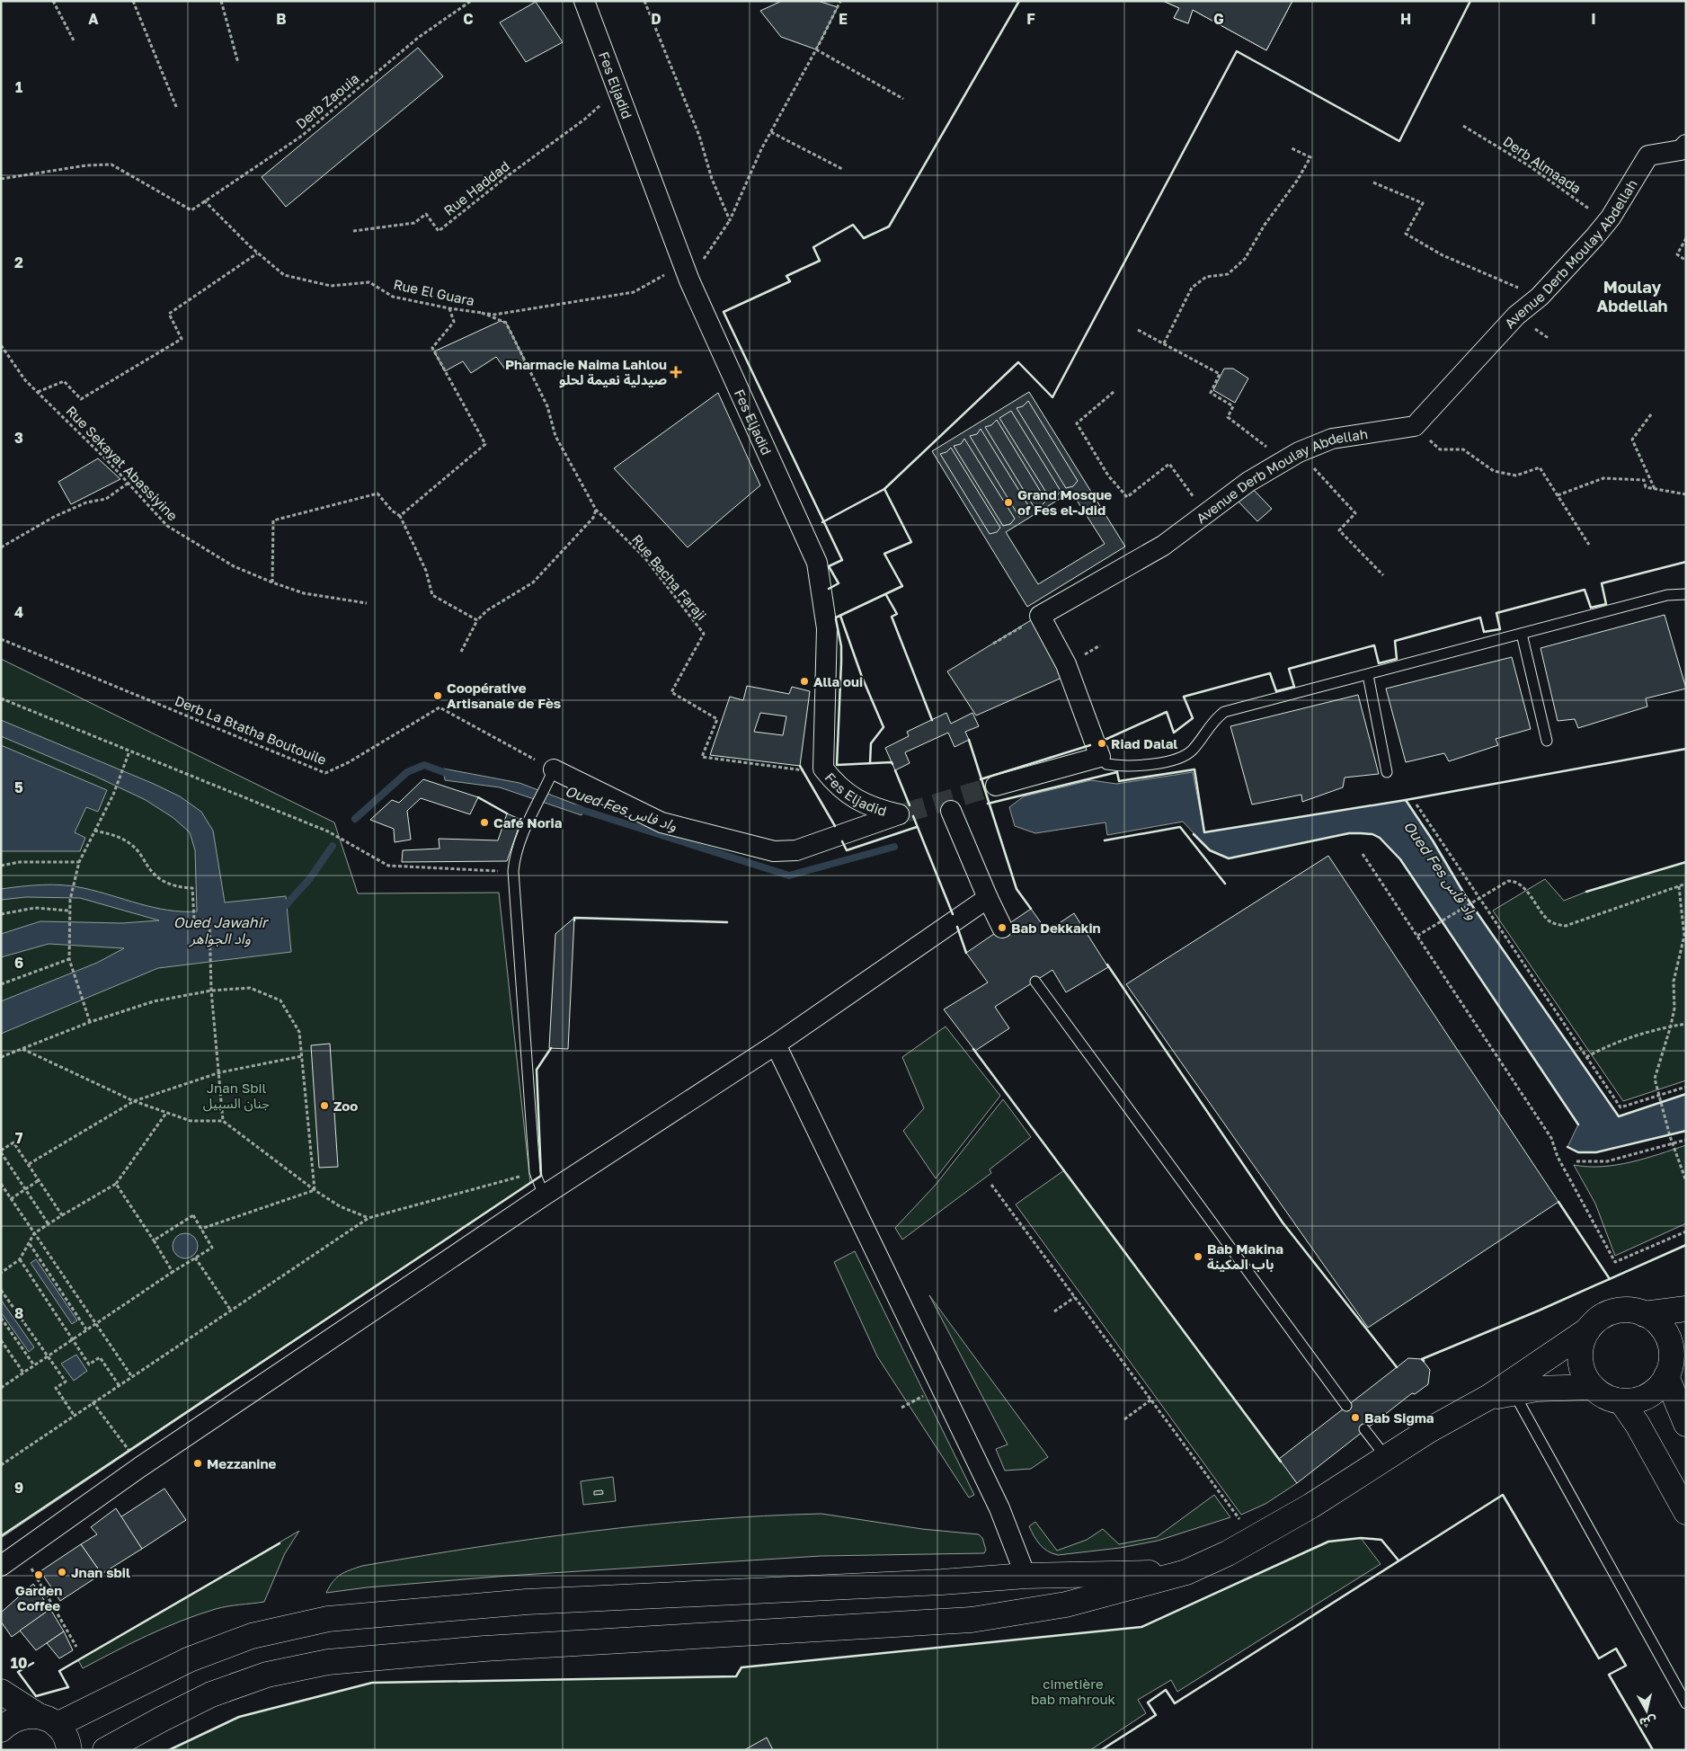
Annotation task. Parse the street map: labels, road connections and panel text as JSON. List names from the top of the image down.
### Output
{
  "streets": {
    "street": ["Fes Eljadid", "Avenue Derb Moulay Abdellah"],
    "path": [
      "Derb Zaouia",
      "Derb Almaada",
      "Rue Haddad",
      "Rue El Guara",
      "Rue Sekayat Abassiyine",
      "Rue Bacha Faraji",
      "Derb La Btatha Boutouile"
    ]
  },
  "crossings": [
    ["Fes Eljadid", "Rue El Guara"],
    ["Fes Eljadid", "Rue Bacha Faraji"],
    ["Fes Eljadid", "Derb La Btatha Boutouile"],
    ["Derb Zaouia", "Rue El Guara"],
    ["Derb Almaada", "Avenue Derb Moulay Abdellah"],
    ["Rue El Guara", "Rue Bacha Faraji"]
  ],
  "districts": ["Moulay Abdellah"],
  "water": ["Oued Fes واد فاس", "Oued Jawahir واد الجواهر"],
  "parks": ["Jnan Sbil جنان السبيل", "cimetière bab mahrouk"],
  "places": {
    "health": ["Pharmacie Naima Lahlou صيدلية نعيمة لحلو"],
    "other": [
      "Grand Mosque of Fes el-Jdid",
      "Alla oui",
      "Coopérative Artisanale de Fès",
      "Riad Dalal",
      "Café Noria",
      "Bab Dekkakin",
      "Zoo",
      "Bab Makina باب المكينة",
      "Bab Sigma",
      "Mezzanine",
      "Jnan sbil",
      "Garden Coffee"
    ]
  },
  "north": "bottom",
  "grid": {
    "columns": [
      "A",
      "B",
      "C",
      "D",
      "E",
      "F",
      "G",
      "H",
      "I"
    ],
    "rows": [
      "1",
      "2",
      "3",
      "4",
      "5",
      "6",
      "7",
      "8",
      "9",
      "10"
    ]
  }
}
